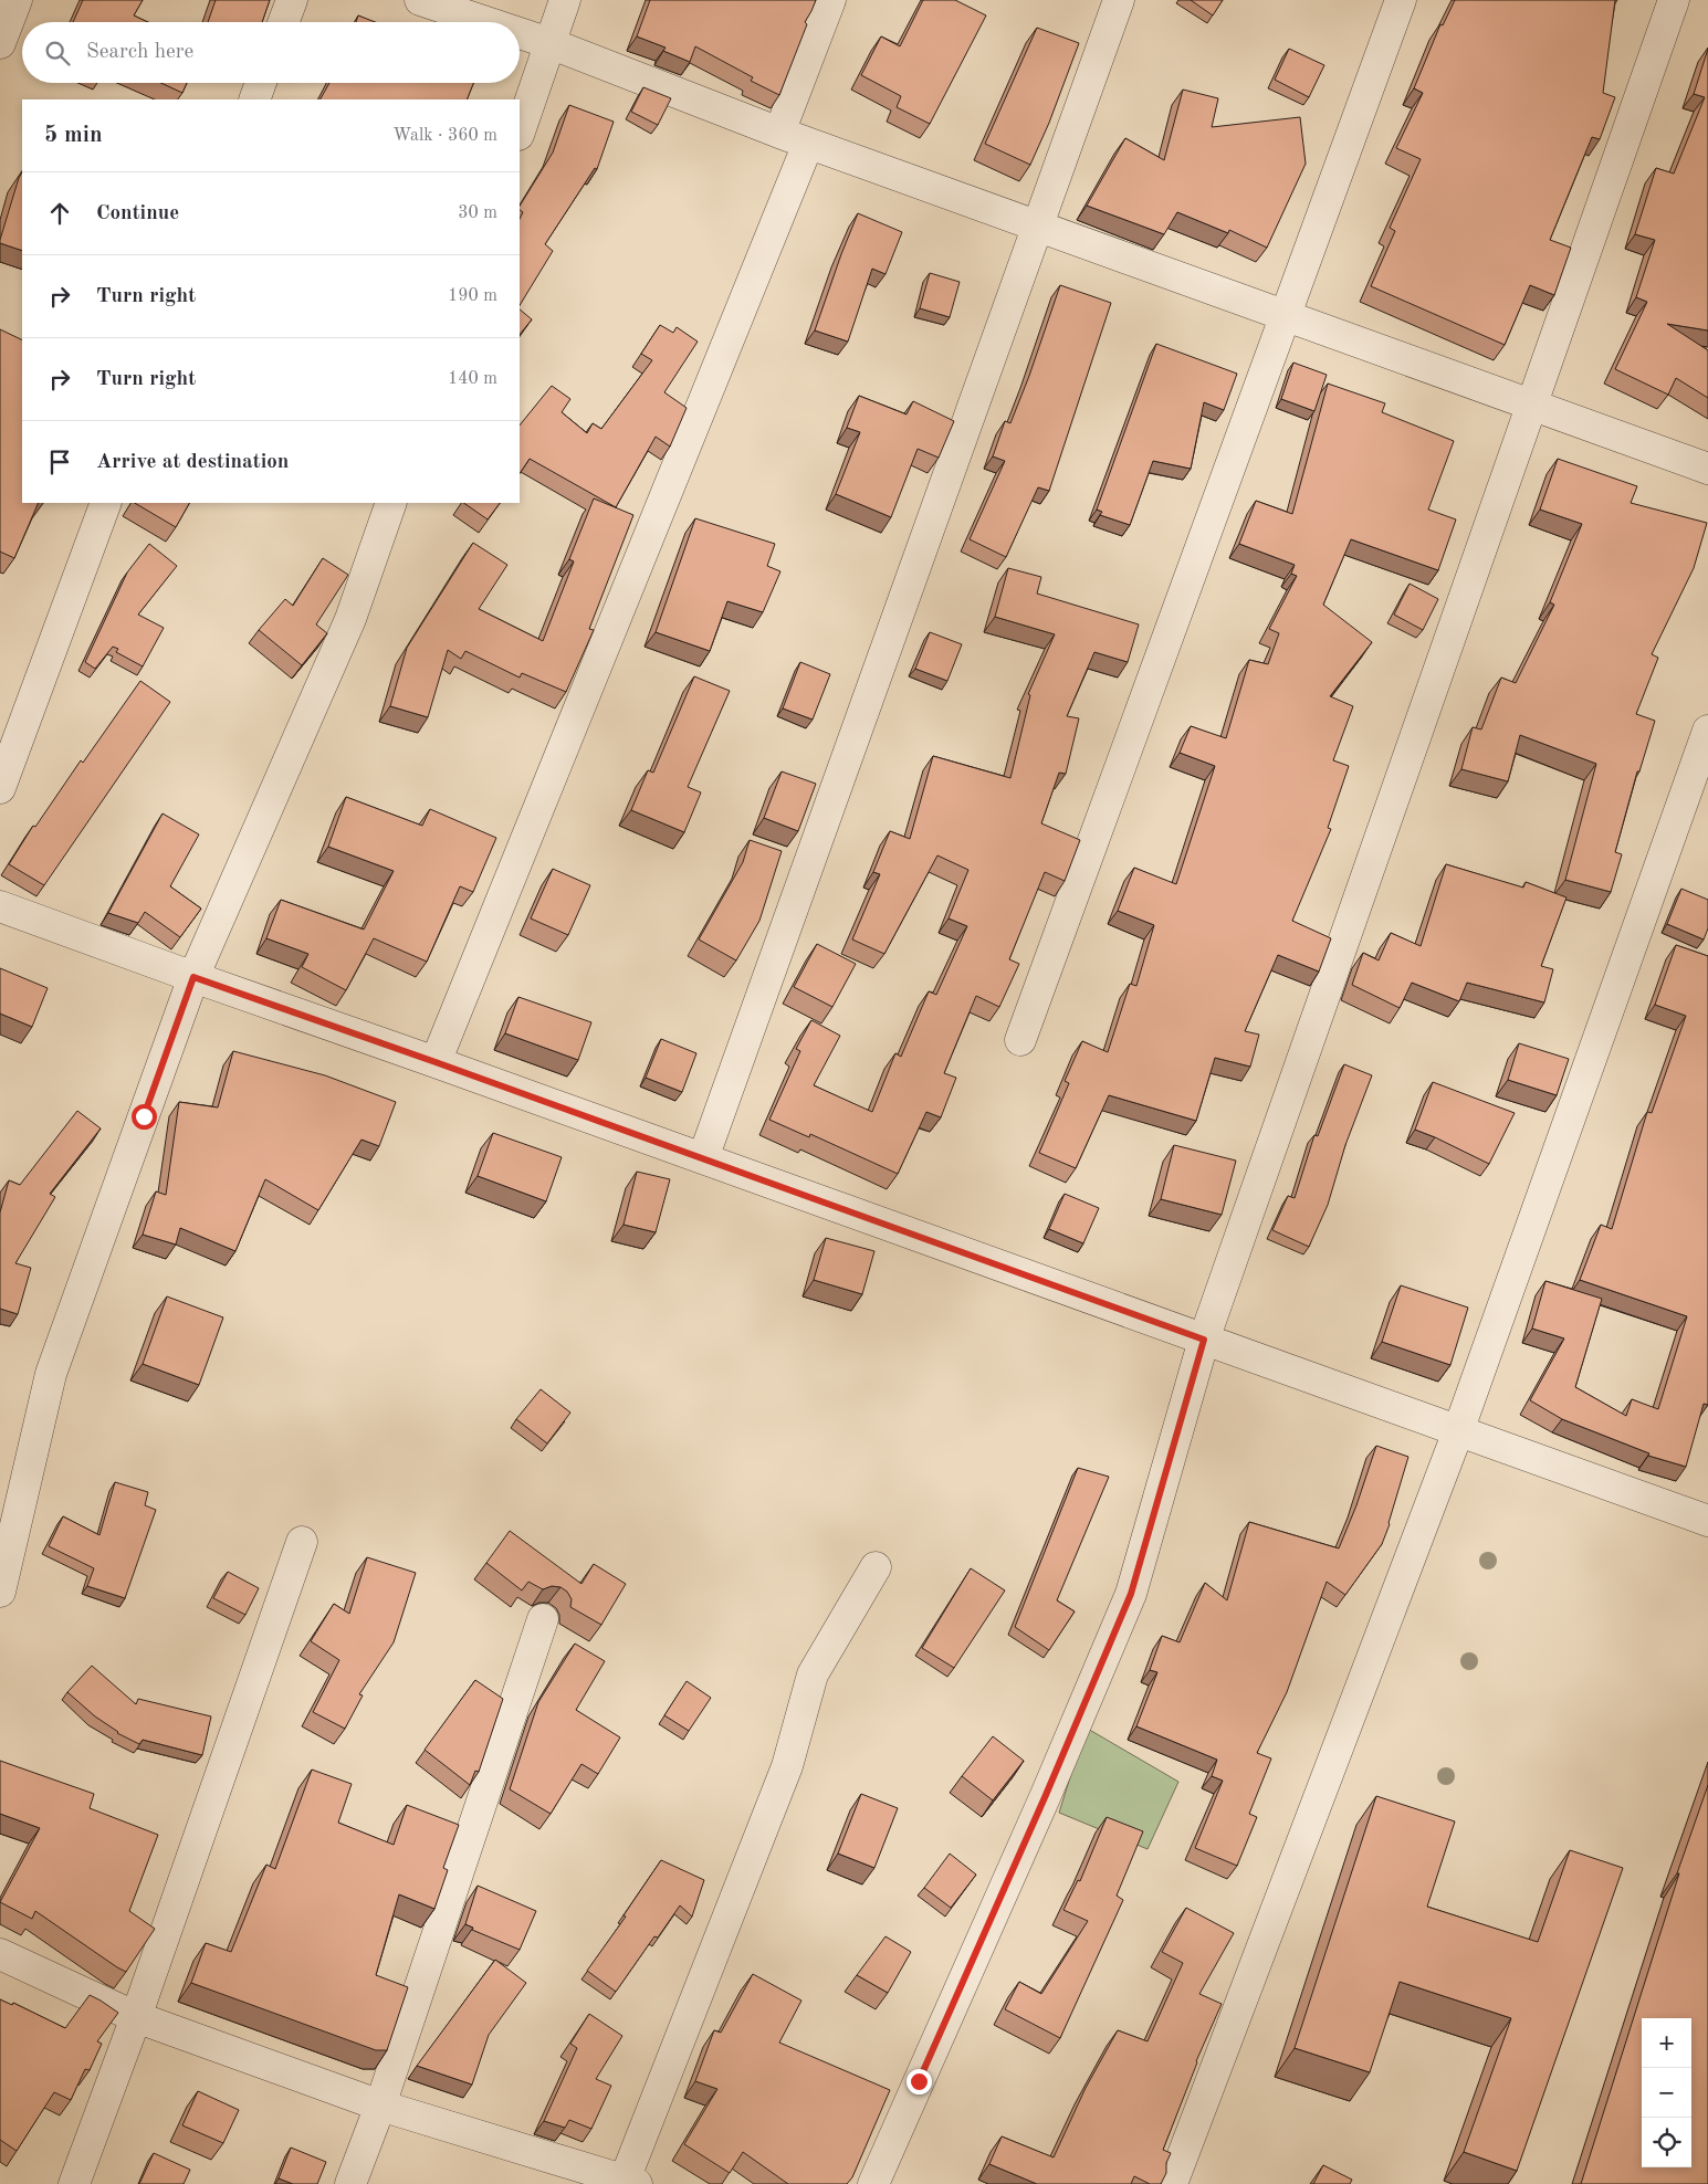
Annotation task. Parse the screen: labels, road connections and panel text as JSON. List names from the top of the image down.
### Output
{
  "page": {
    "search": "Search here",
    "heading": ["5 min", "Walk · 360 m"],
    "list": [
      ["Continue", "30 m"],
      ["Turn right", "190 m"],
      ["Turn right", "140 m"],
      "Arrive at destination"
    ],
    "map_buttons": ["+", "−"]
  }
}
